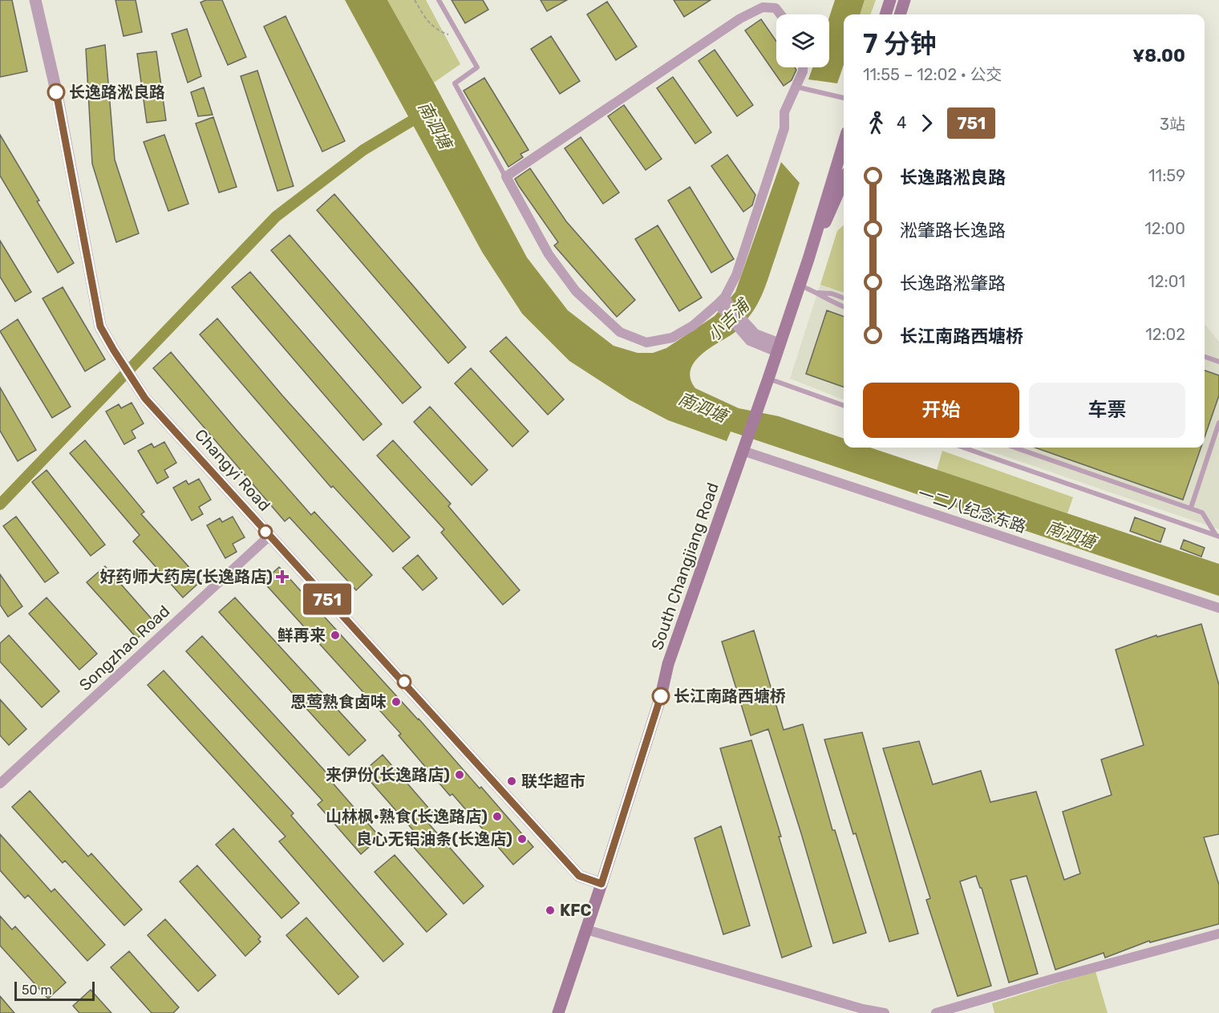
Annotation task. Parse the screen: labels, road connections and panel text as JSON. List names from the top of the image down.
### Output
{
  "streets": {
    "main road": ["South Changjiang Road"],
    "street": ["Changyi Road", "一二八纪念东路", "Songzhao Road"]
  },
  "crossings": [
    ["Changyi Road", "South Changjiang Road"],
    ["Changyi Road", "Songzhao Road"],
    ["一二八纪念东路", "South Changjiang Road"]
  ],
  "water": ["南泗塘", "小吉浦"],
  "places": {
    "other": [
      "长逸路淞良路",
      "鲜再来",
      "长江南路西塘桥",
      "恩莺熟食卤味",
      "来伊份(长逸路店)",
      "联华超市",
      "山林枫·熟食(长逸路店)",
      "良心无铝油条(长逸店)",
      "KFC"
    ],
    "health": ["好药师大药房(长逸路店)"]
  },
  "lines": ["bus line 751"],
  "scale_bar": "50 m",
  "page": {
    "on_map": "751",
    "heading": ["7 分钟", "11:55 – 12:02 · 公交", "¥8.00"],
    "legs": ["4", "751", "3站"],
    "list": [
      {
        "name": "长逸路淞良路",
        "value": "11:59"
      },
      {
        "name": "淞肇路长逸路",
        "value": "12:00"
      },
      {
        "name": "长逸路淞肇路",
        "value": "12:01"
      },
      {
        "name": "长江南路西塘桥",
        "value": "12:02"
      }
    ],
    "buttons": ["开始", "车票"],
    "scale": "50 m"
  }
}
